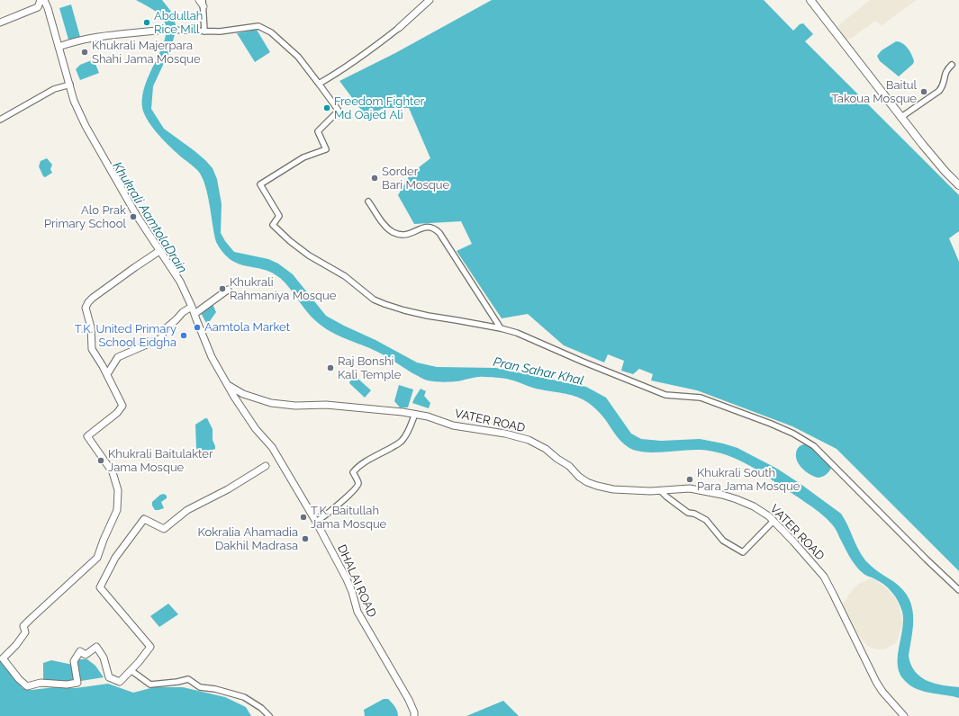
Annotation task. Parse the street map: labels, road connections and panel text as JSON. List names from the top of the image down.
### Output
{
  "streets": {
    "street": ["VATER ROAD", "DHALAI ROAD"]
  },
  "crossings": [
    ["VATER ROAD", "DHALAI ROAD"]
  ],
  "water": ["Khukrali AamtolaDrain", "Pran Sahar Khal"],
  "places": [
    "Abdullah Rice Mill",
    "Khukrali Majerpara Shahi Jama Mosque",
    "Baitul Takoua Mosque",
    "Freedom Fighter Md Oajed Ali",
    "Sorder Bari Mosque",
    "Alo Prak Primary School",
    "Khukrali Rahmaniya Mosque",
    "Aamtola Market",
    "T.K. United Primary School Eidgha",
    "Raj Bonshi Kali Temple",
    "Khukrali Baitulakter Jama Mosque",
    "Khukrali South Para Jama Mosque",
    "T.K. Baitullah Jama Mosque",
    "Kokralia Ahamadia Dakhil Madrasa"
  ]
}
